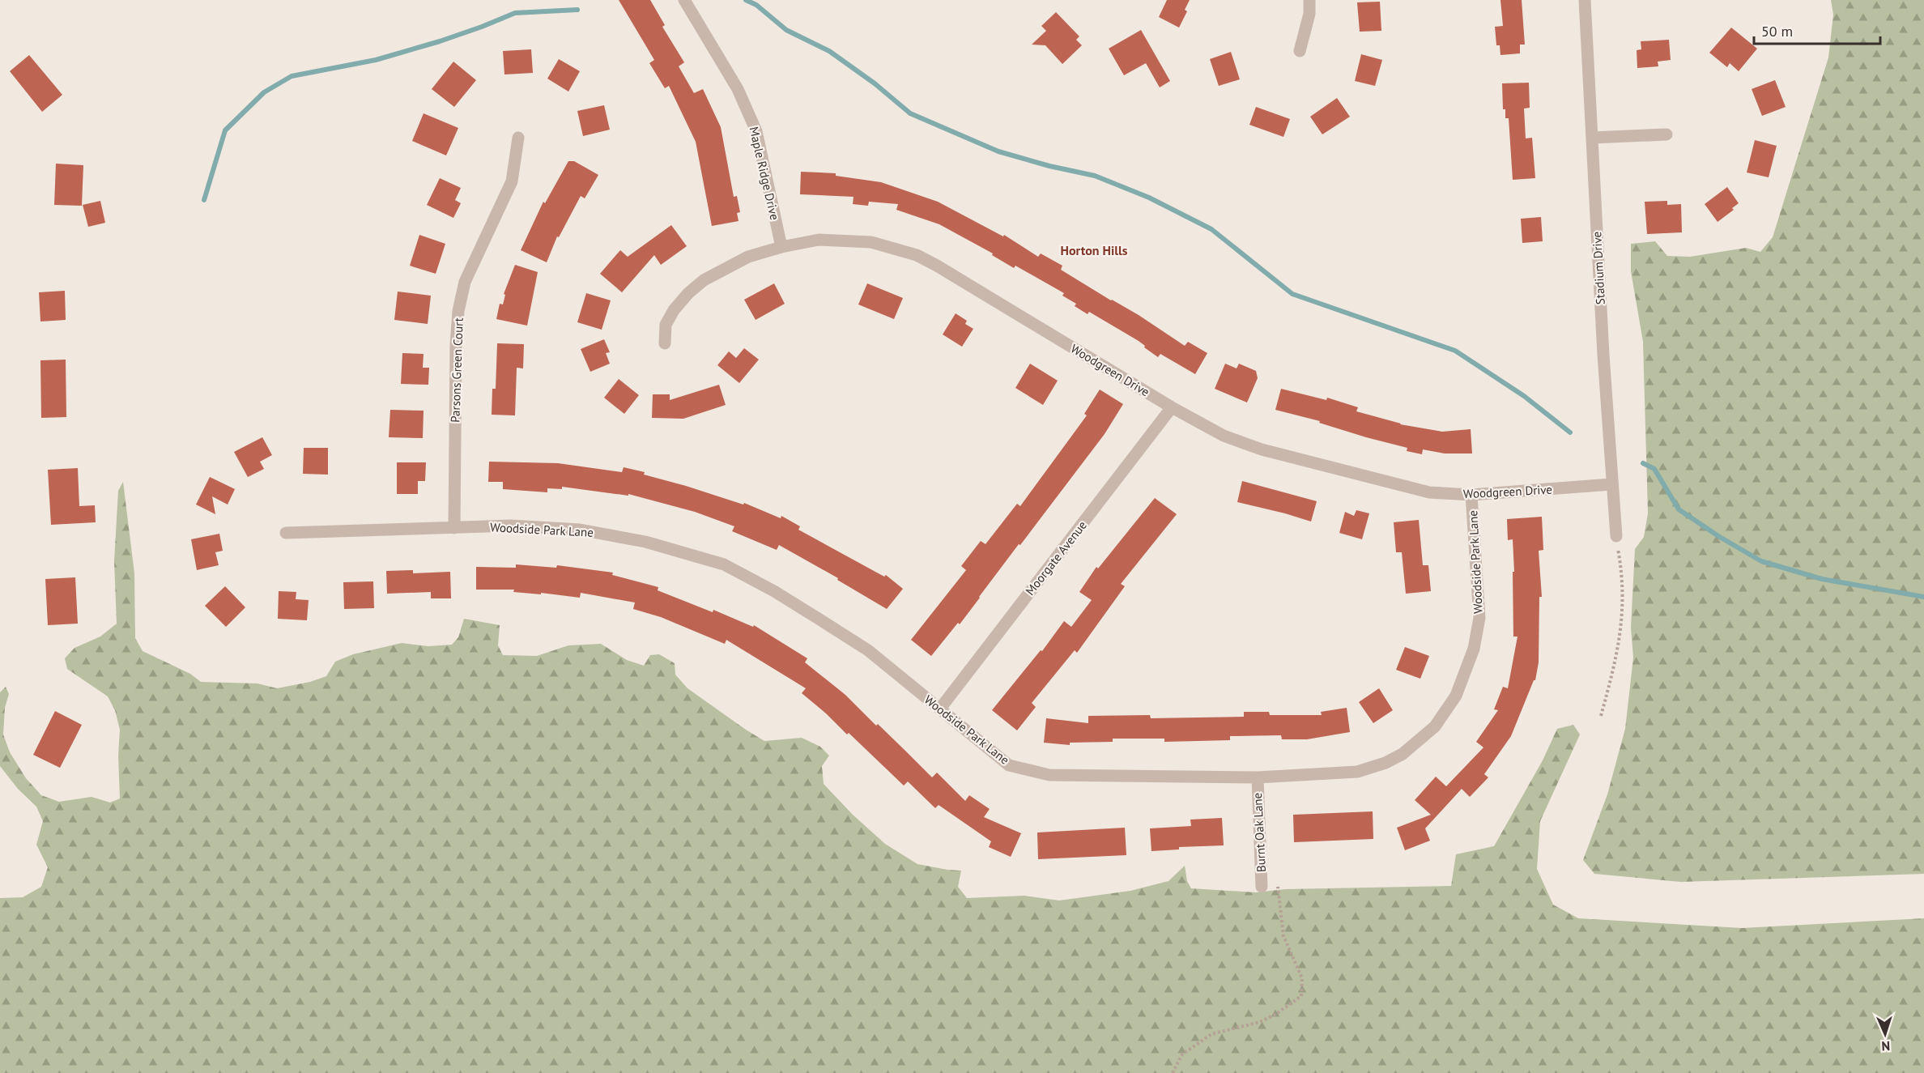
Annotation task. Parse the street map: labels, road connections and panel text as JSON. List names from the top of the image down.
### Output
{
  "streets": {
    "street": [
      "Maple Ridge Drive",
      "Stadium Drive",
      "Parsons Green Court",
      "Woodgreen Drive",
      "Woodside Park Lane",
      "Moorgate Avenue",
      "Burnt Oak Lane"
    ]
  },
  "crossings": [
    ["Maple Ridge Drive", "Woodgreen Drive"],
    ["Stadium Drive", "Woodgreen Drive"],
    ["Parsons Green Court", "Woodside Park Lane"],
    ["Woodgreen Drive", "Woodside Park Lane"],
    ["Woodgreen Drive", "Moorgate Avenue"],
    ["Woodside Park Lane", "Moorgate Avenue"],
    ["Woodside Park Lane", "Burnt Oak Lane"]
  ],
  "districts": ["Horton Hills"],
  "scale_bar": "50 m",
  "north": "bottom"
}
